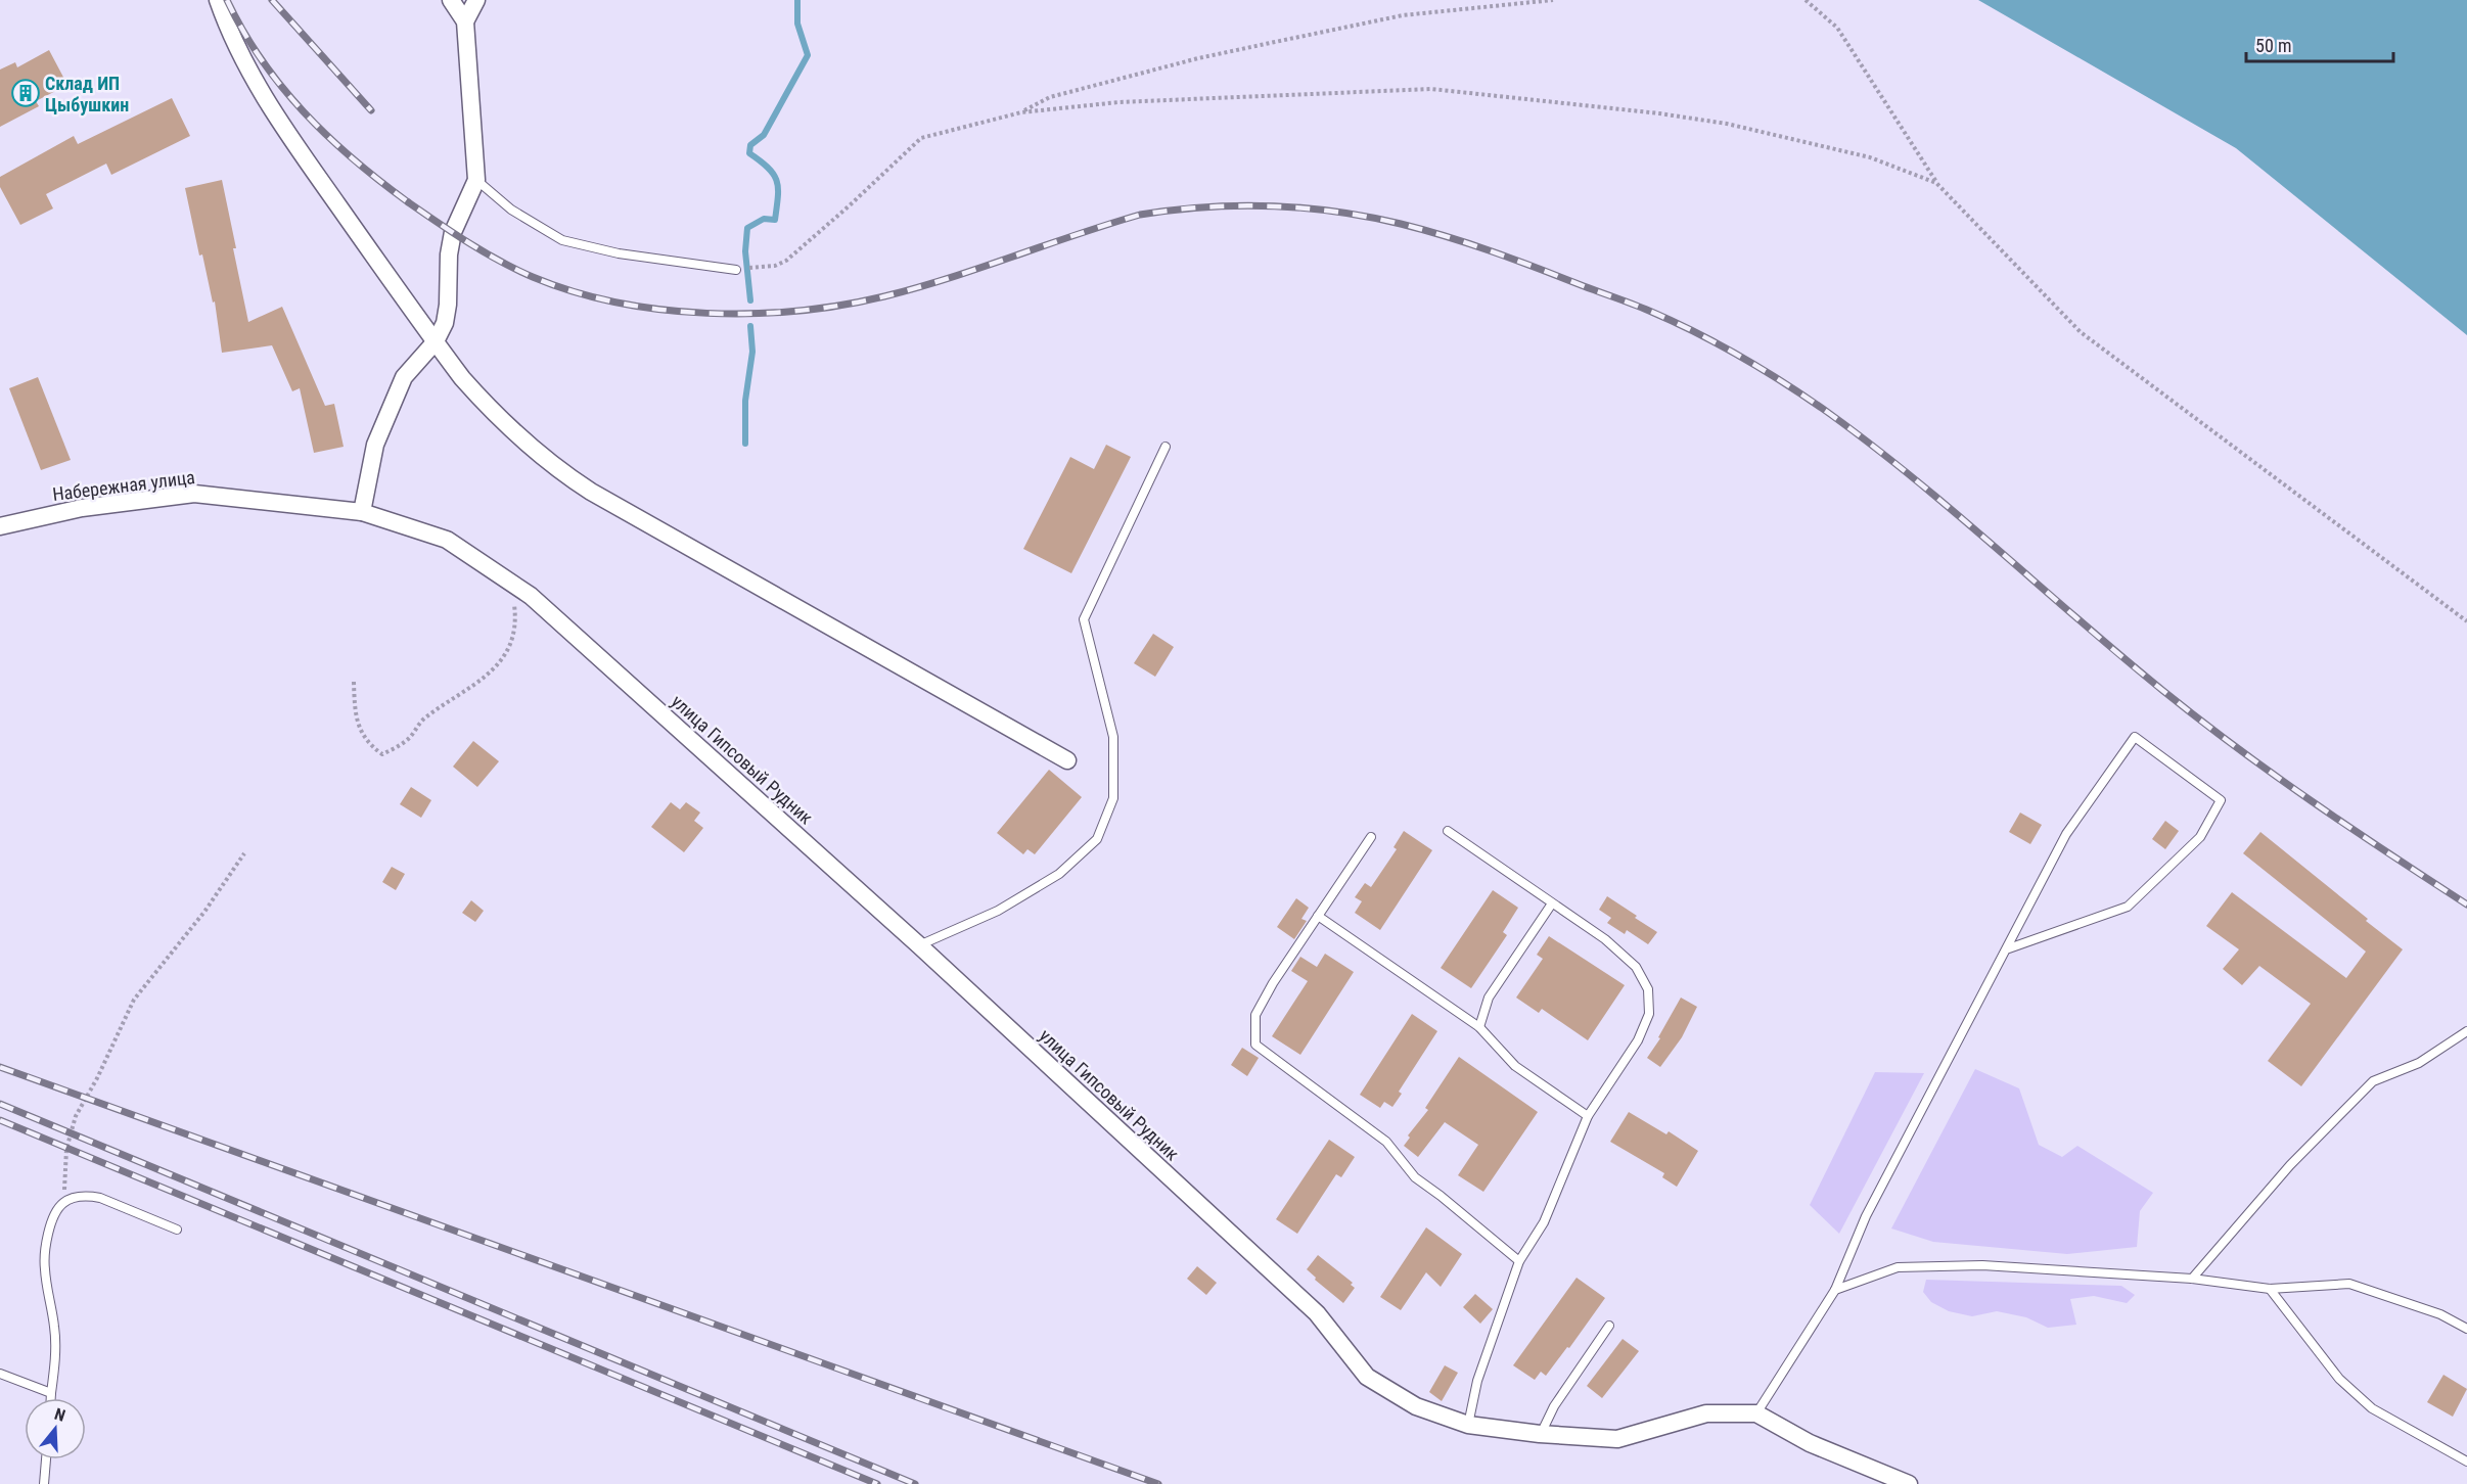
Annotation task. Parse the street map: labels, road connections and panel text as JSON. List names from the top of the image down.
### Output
{
  "streets": {
    "street": ["Набережная улица", "улица Гипсовый Рудник"]
  },
  "crossings": [
    ["Набережная улица", "улица Гипсовый Рудник"]
  ],
  "places": {
    "building": ["Склад ИП Цыбушкин"]
  },
  "scale_bar": "50 m",
  "north": "top"
}
